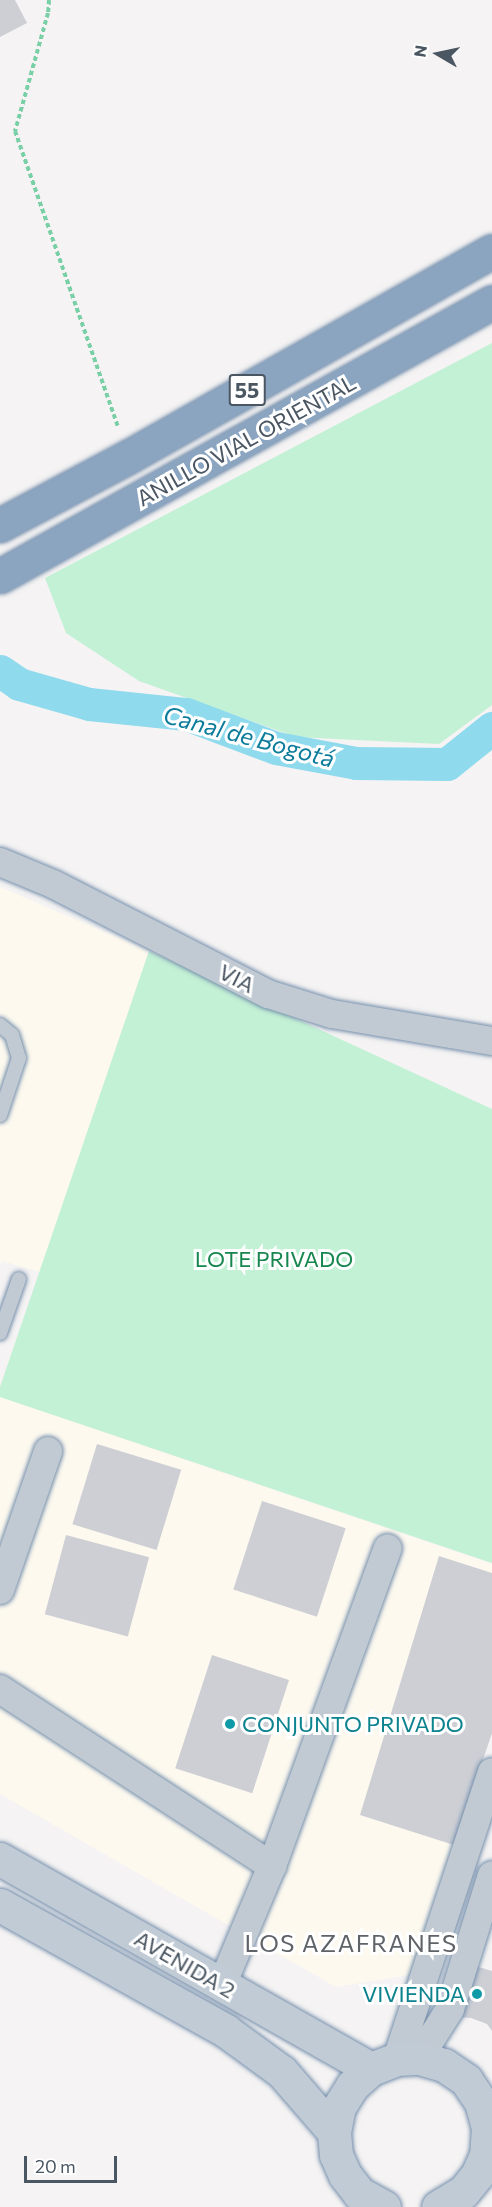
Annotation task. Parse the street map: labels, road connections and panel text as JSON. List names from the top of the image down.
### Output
{
  "streets": {
    "highway": ["55", "ANILLO VIAL ORIENTAL"],
    "street": ["VIA", "AVENIDA 2"]
  },
  "districts": ["LOS AZAFRANES"],
  "water": ["Canal de Bogotá"],
  "parks": ["LOTE PRIVADO"],
  "places": ["CONJUNTO PRIVADO", "VIVIENDA"],
  "scale_bar": "20 m",
  "north": "left"
}
